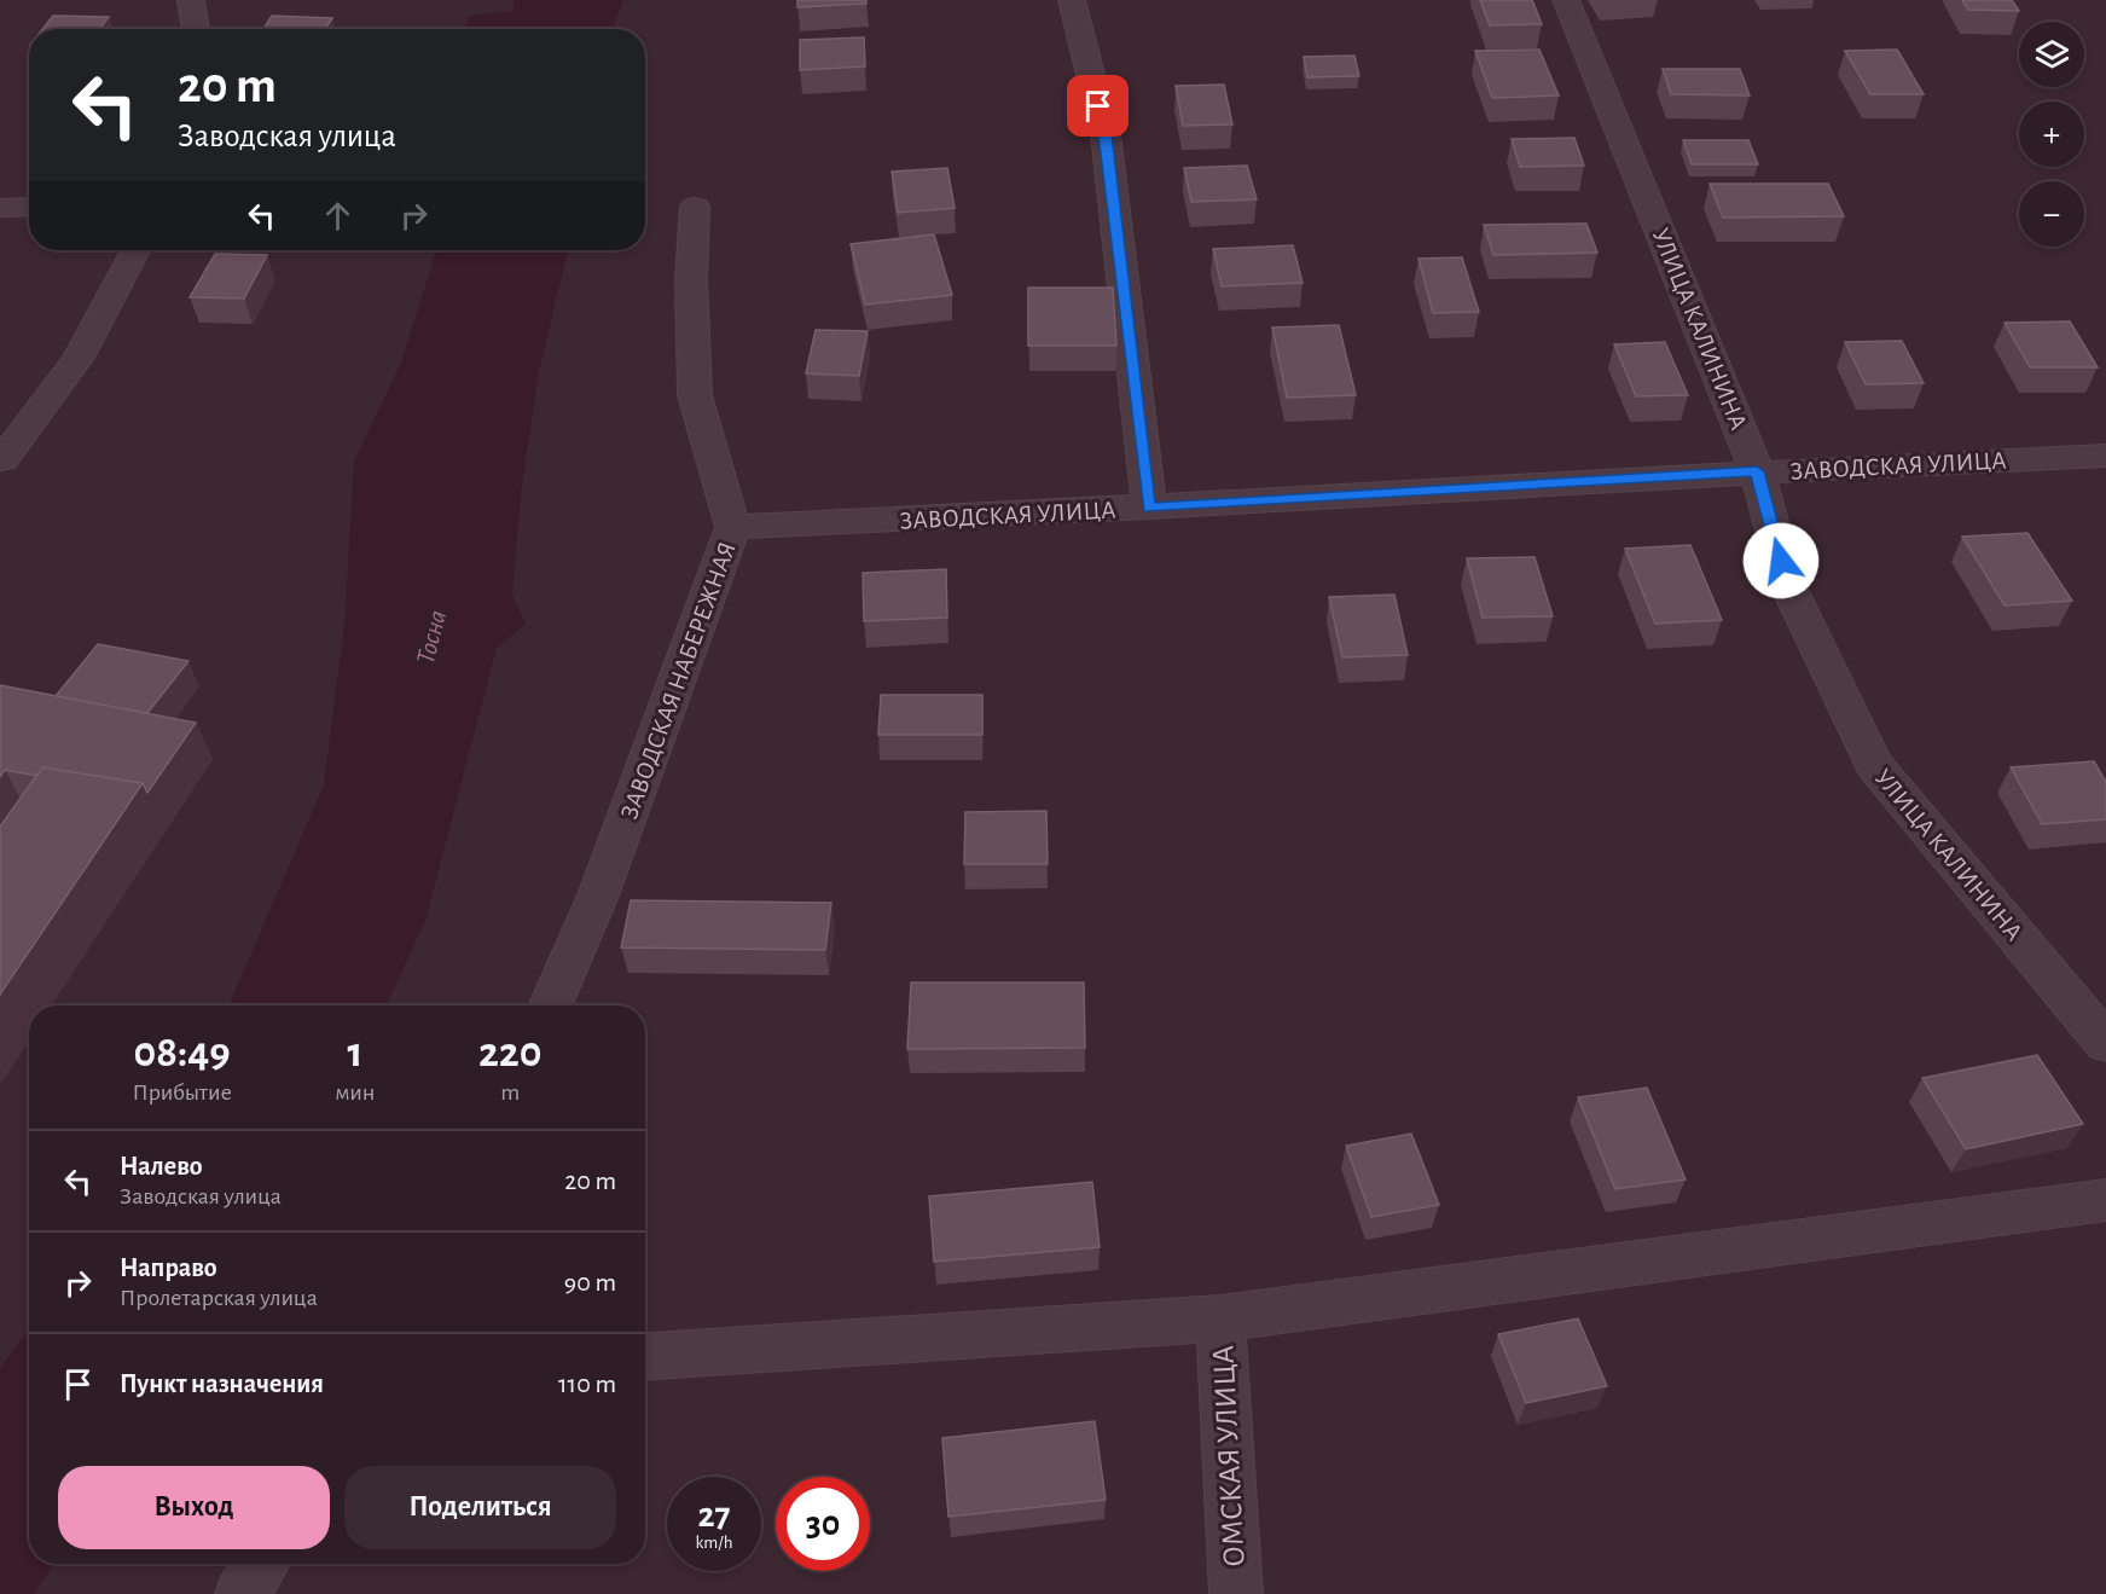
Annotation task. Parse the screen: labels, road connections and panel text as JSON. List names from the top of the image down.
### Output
{
  "streets": {
    "street": [
      "УЛИЦА КАЛИНИНА",
      "ЗАВОДСКАЯ УЛИЦА",
      "ЗАВОДСКАЯ НАБЕРЕЖНАЯ",
      "ОМСКАЯ УЛИЦА"
    ]
  },
  "crossings": [
    ["УЛИЦА КАЛИНИНА", "ЗАВОДСКАЯ УЛИЦА"],
    ["ЗАВОДСКАЯ УЛИЦА", "ЗАВОДСКАЯ НАБЕРЕЖНАЯ"]
  ],
  "water": ["Тосна"],
  "page": {
    "map_buttons": ["+", "−"],
    "turn": ["20 m", "Заводская улица"],
    "eta": [
      "08:49",
      "Прибытие",
      "1",
      "мин",
      "220",
      "m"
    ],
    "list": [
      {
        "name": "Налево",
        "note": "Заводская улица",
        "value": "20 m"
      },
      {
        "name": "Направо",
        "note": "Пролетарская улица",
        "value": "90 m"
      },
      {
        "name": "Пункт назначения",
        "value": "110 m"
      }
    ],
    "buttons": ["Выход", "Поделиться"],
    "speed": "27 km/h",
    "limit": "30"
  }
}
